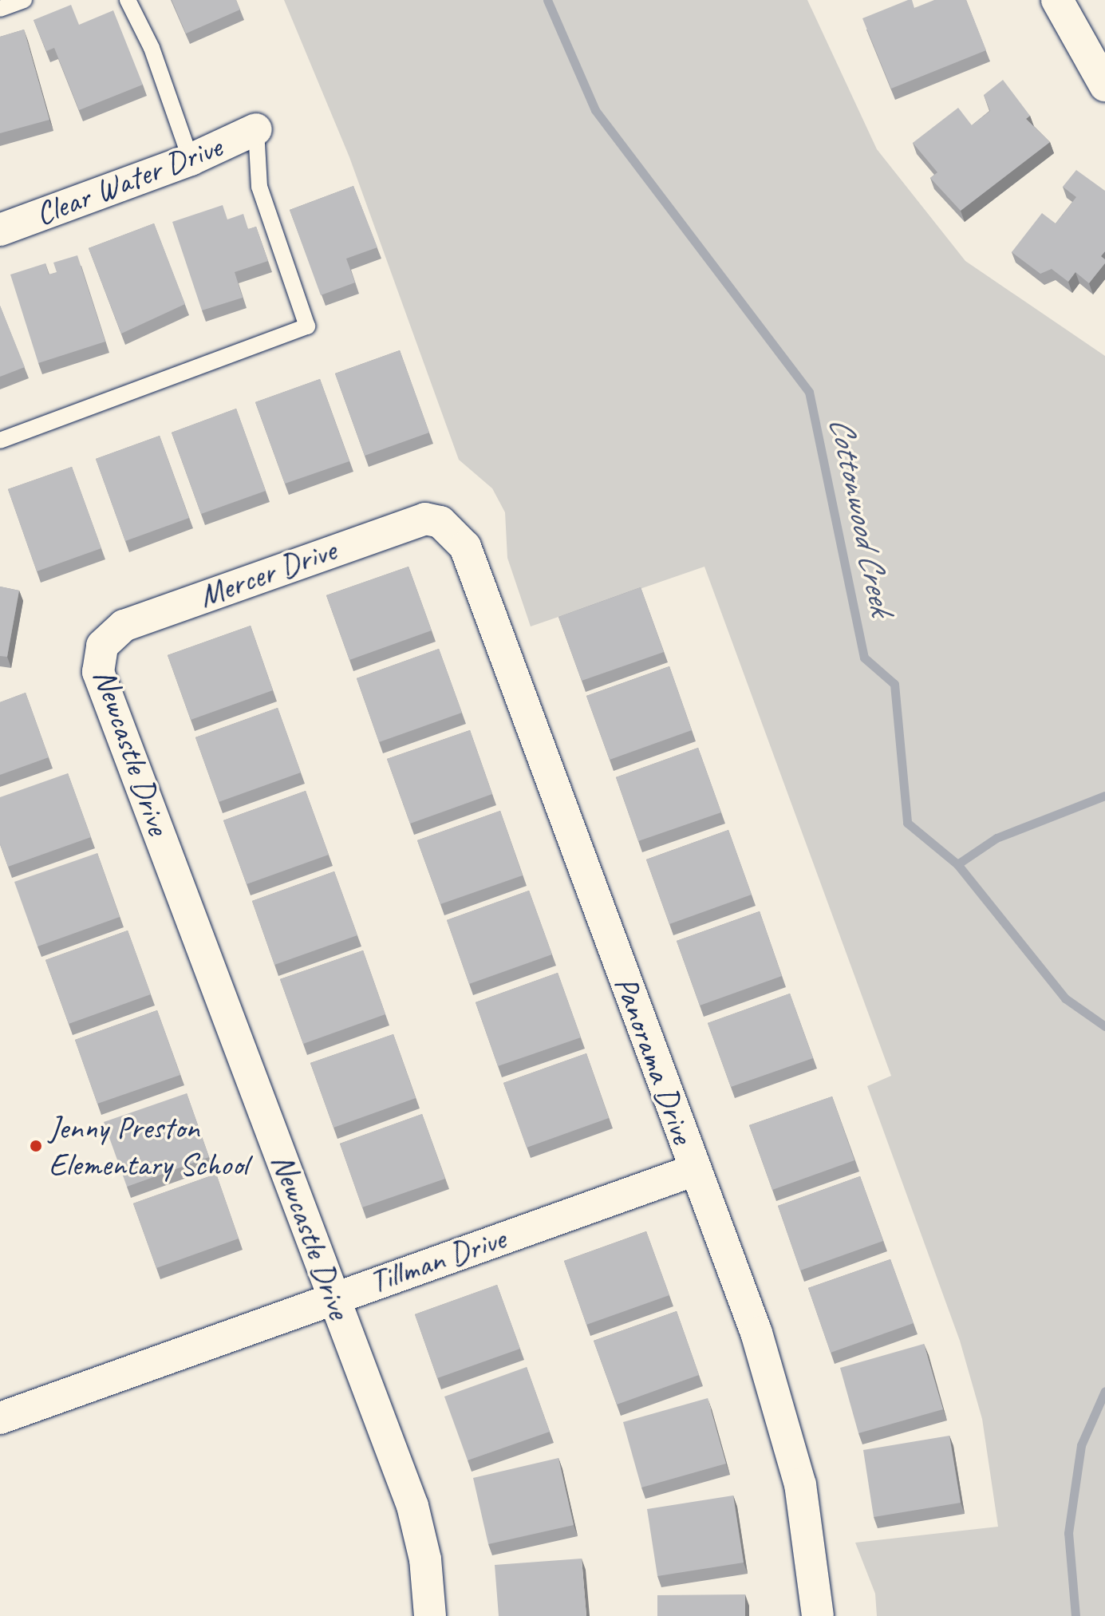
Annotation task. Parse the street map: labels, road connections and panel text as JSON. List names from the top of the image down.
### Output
{
  "streets": {
    "street": [
      "Clear Water Drive",
      "Mercer Drive",
      "Newcastle Drive",
      "Panorama Drive",
      "Tillman Drive"
    ]
  },
  "crossings": [
    ["Mercer Drive", "Newcastle Drive"],
    ["Mercer Drive", "Panorama Drive"],
    ["Newcastle Drive", "Tillman Drive"],
    ["Panorama Drive", "Tillman Drive"]
  ],
  "water": ["Cottonwood Creek"],
  "places": ["Jenny Preston Elementary School"]
}
